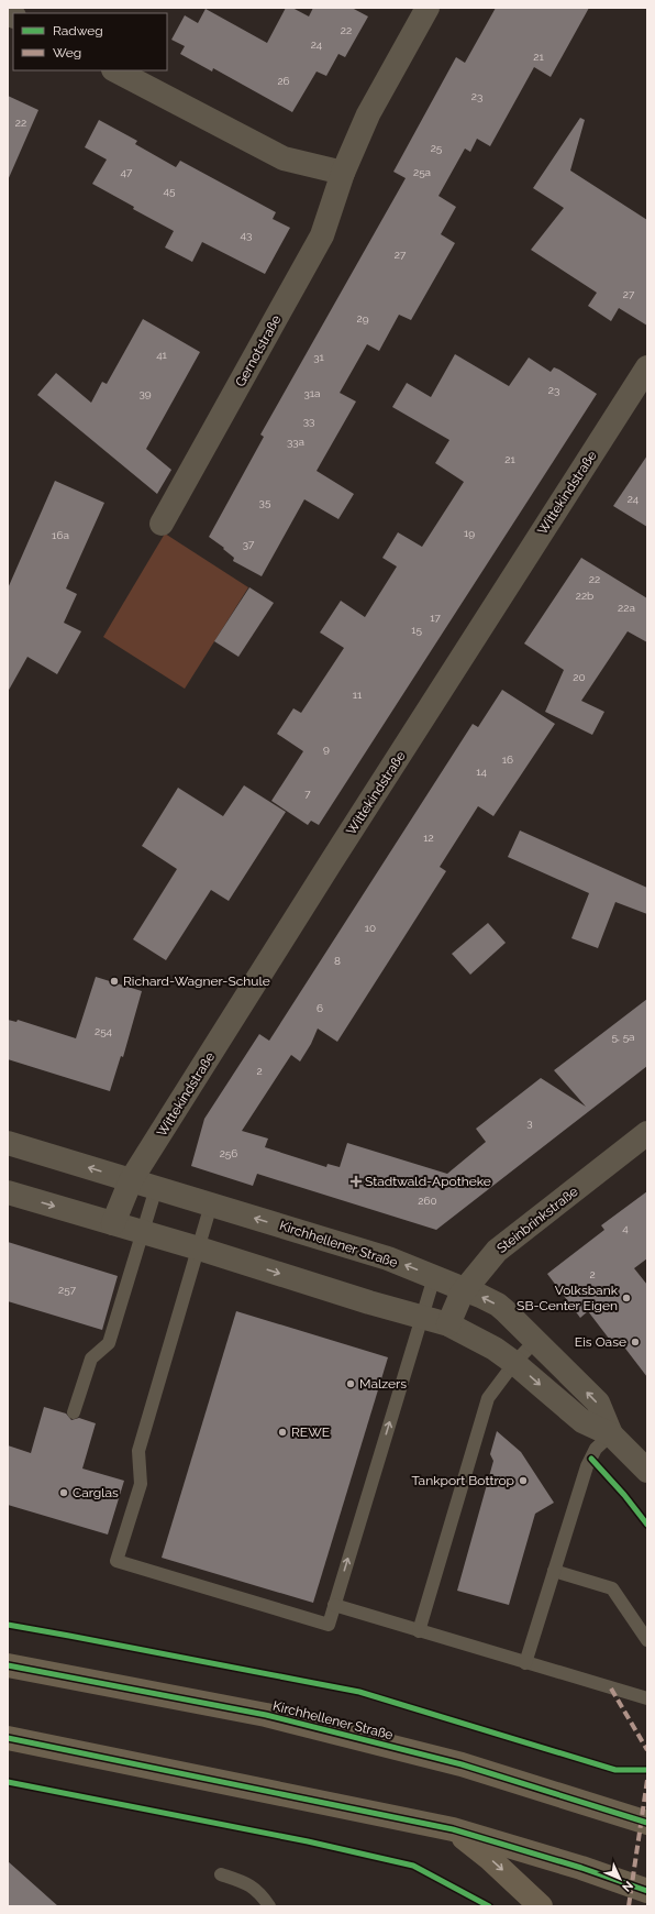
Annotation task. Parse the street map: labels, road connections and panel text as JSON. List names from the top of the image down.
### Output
{
  "streets": {
    "main road": ["Kirchhellener Straße"],
    "street": ["Gernotstraße", "Wittekindstraße", "Steinbrinkstraße"]
  },
  "crossings": [
    ["Wittekindstraße", "Kirchhellener Straße"],
    ["Steinbrinkstraße", "Kirchhellener Straße"]
  ],
  "places": {
    "other": [
      "Richard-Wagner-Schule",
      "Volksbank SB-Center Eigen",
      "Eis Oase",
      "Malzers",
      "REWE",
      "Tankport Bottrop",
      "Carglas"
    ],
    "health": ["Stadtwald-Apotheke"]
  },
  "house_numbers": [
    "22",
    "24",
    "21",
    "26",
    "23",
    "22",
    "25",
    "47",
    "25a",
    "45",
    "43",
    "27",
    "27",
    "29",
    "41",
    "31",
    "23",
    "39",
    "31a",
    "33",
    "33a",
    "21",
    "24",
    "35",
    "19",
    "16a",
    "37",
    "22",
    "22b",
    "22a",
    "17",
    "15",
    "20",
    "11",
    "9",
    "16",
    "14",
    "7",
    "12",
    "10",
    "8",
    "6",
    "254",
    "5, 5a",
    "2",
    "3",
    "256",
    "260",
    "4",
    "2",
    "257"
  ],
  "legend": ["Radweg", "Weg"],
  "north": "bottom right"
}
